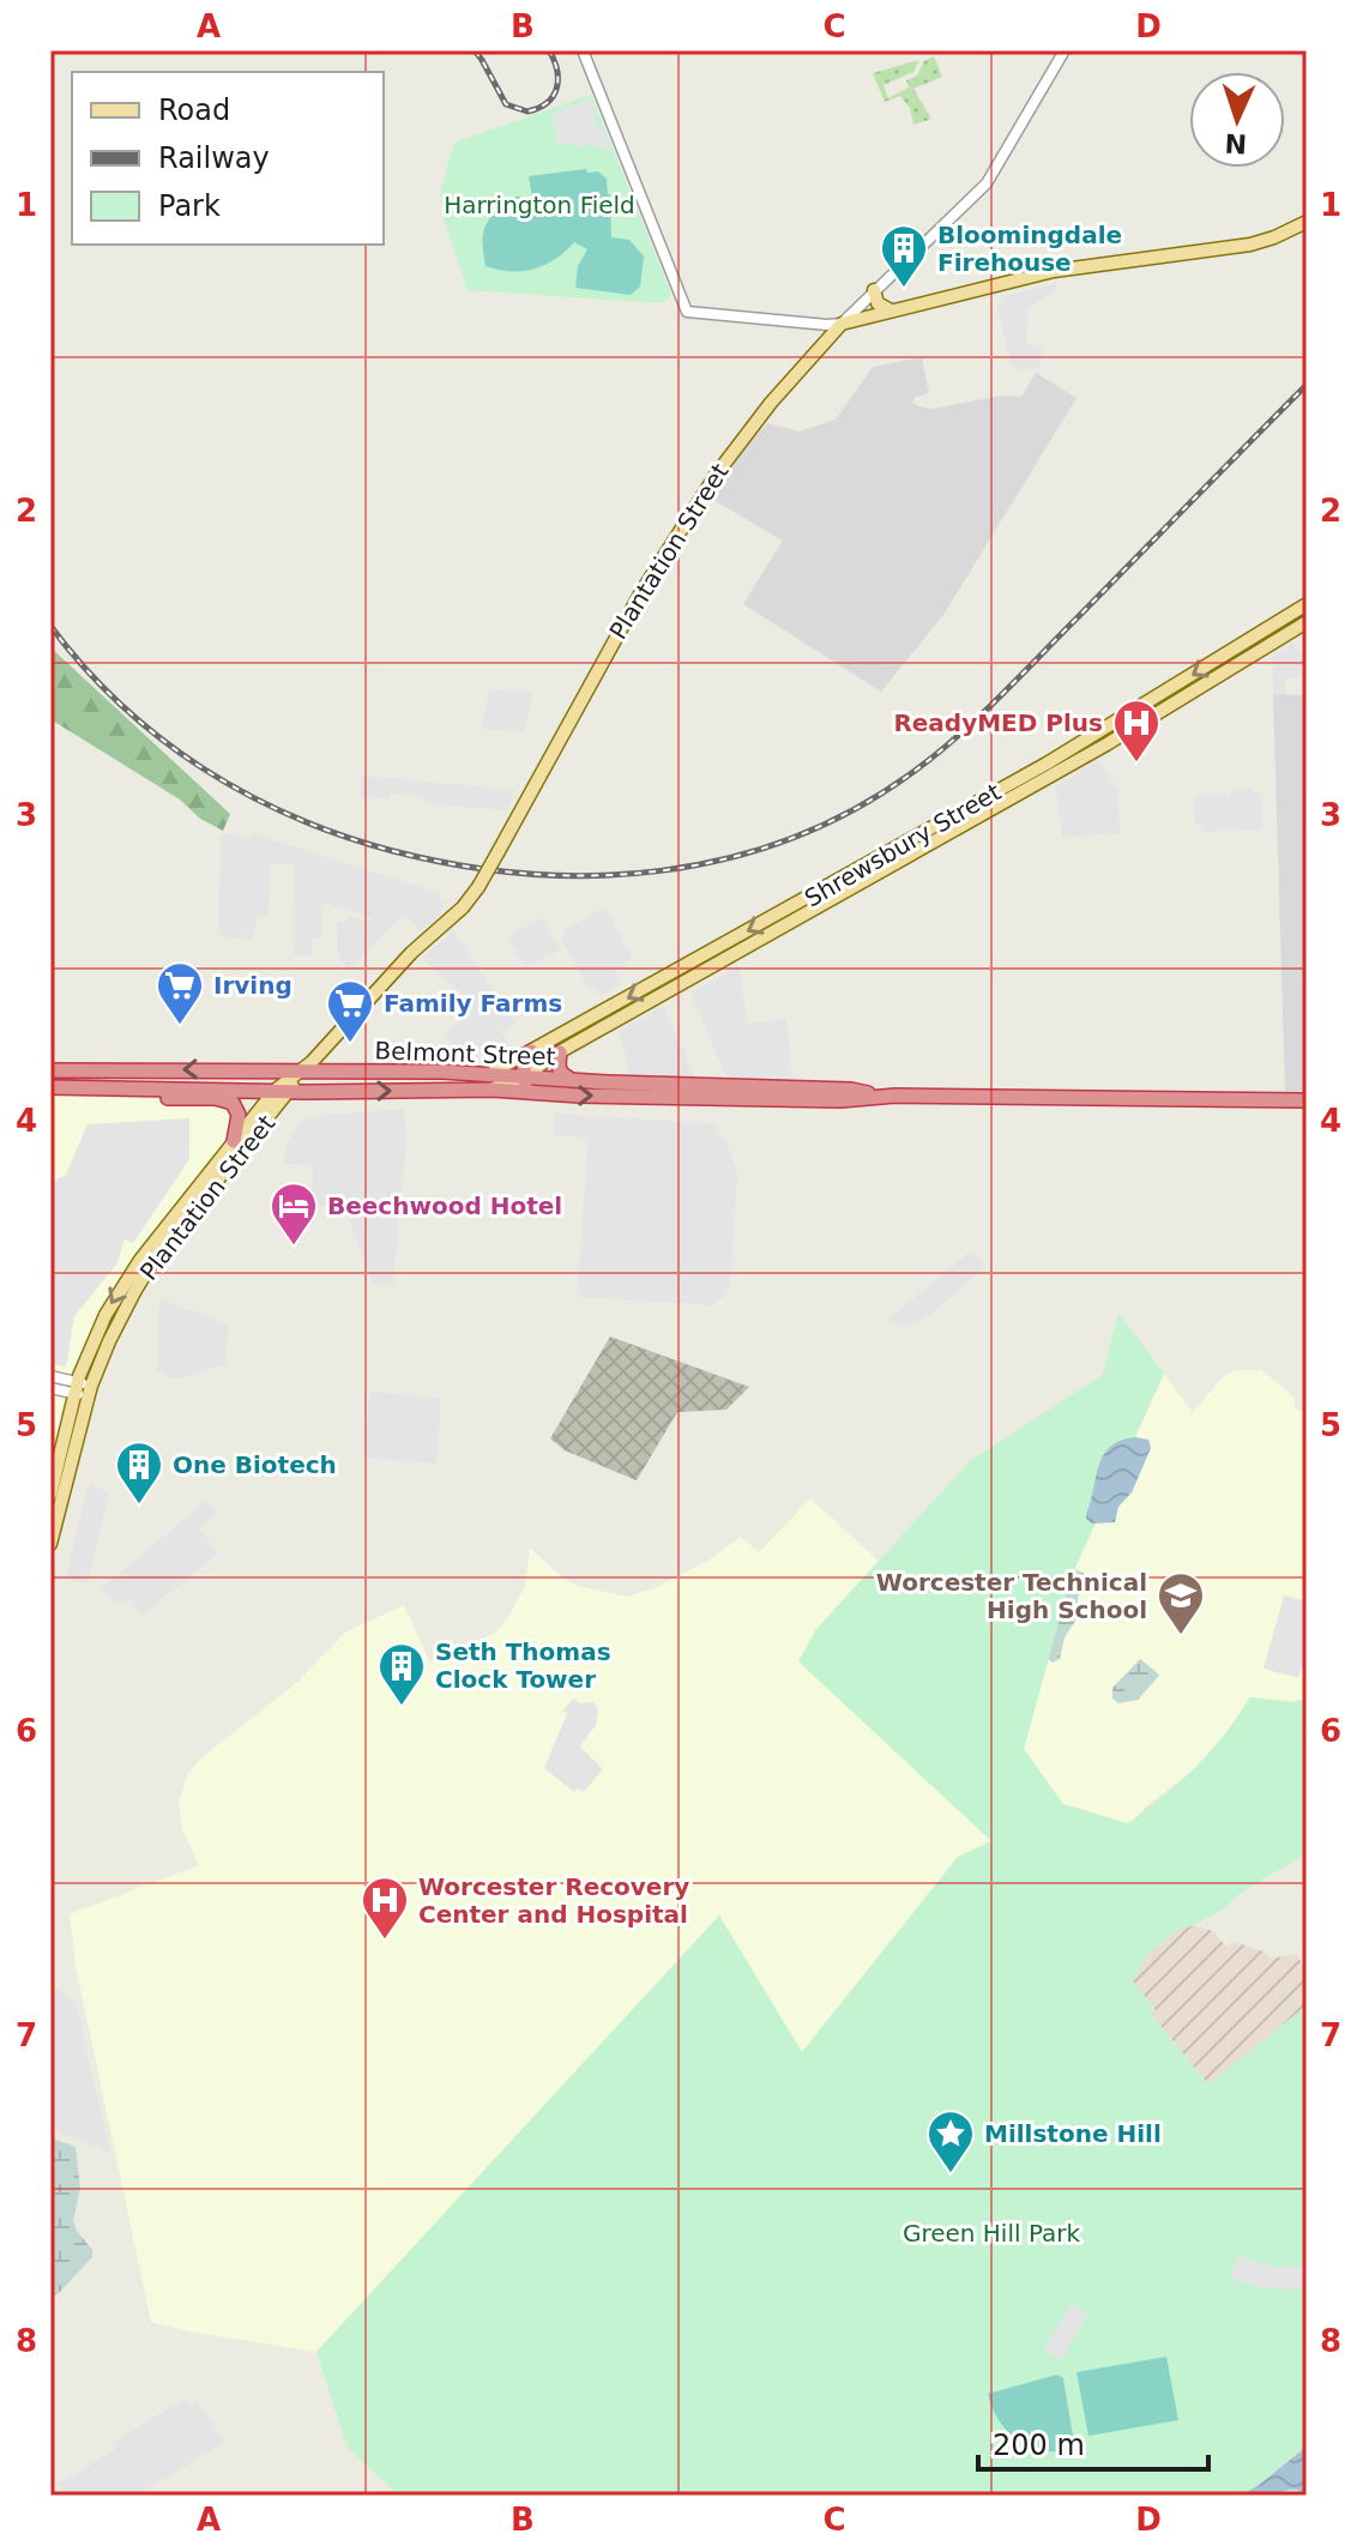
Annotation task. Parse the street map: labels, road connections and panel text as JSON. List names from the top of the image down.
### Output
{
  "streets": {
    "highway": ["Belmont Street"],
    "main road": ["Plantation Street", "Shrewsbury Street"]
  },
  "crossings": [
    ["Plantation Street", "Belmont Street"],
    ["Shrewsbury Street", "Belmont Street"]
  ],
  "parks": ["Harrington Field", "Green Hill Park"],
  "places": {
    "building": ["Bloomingdale Firehouse", "One Biotech", "Seth Thomas Clock Tower"],
    "hospital": ["ReadyMED Plus", "Worcester Recovery Center and Hospital"],
    "supermarket": ["Irving", "Family Farms"],
    "hotel": ["Beechwood Hotel"],
    "school or university": ["Worcester Technical High School"],
    "place": ["Millstone Hill"]
  },
  "legend": ["Road", "Railway", "Park"],
  "scale_bar": "200 m",
  "north": "bottom",
  "grid": {
    "columns": [
      "A",
      "B",
      "C",
      "D"
    ],
    "rows": [
      "1",
      "2",
      "3",
      "4",
      "5",
      "6",
      "7",
      "8"
    ]
  }
}
